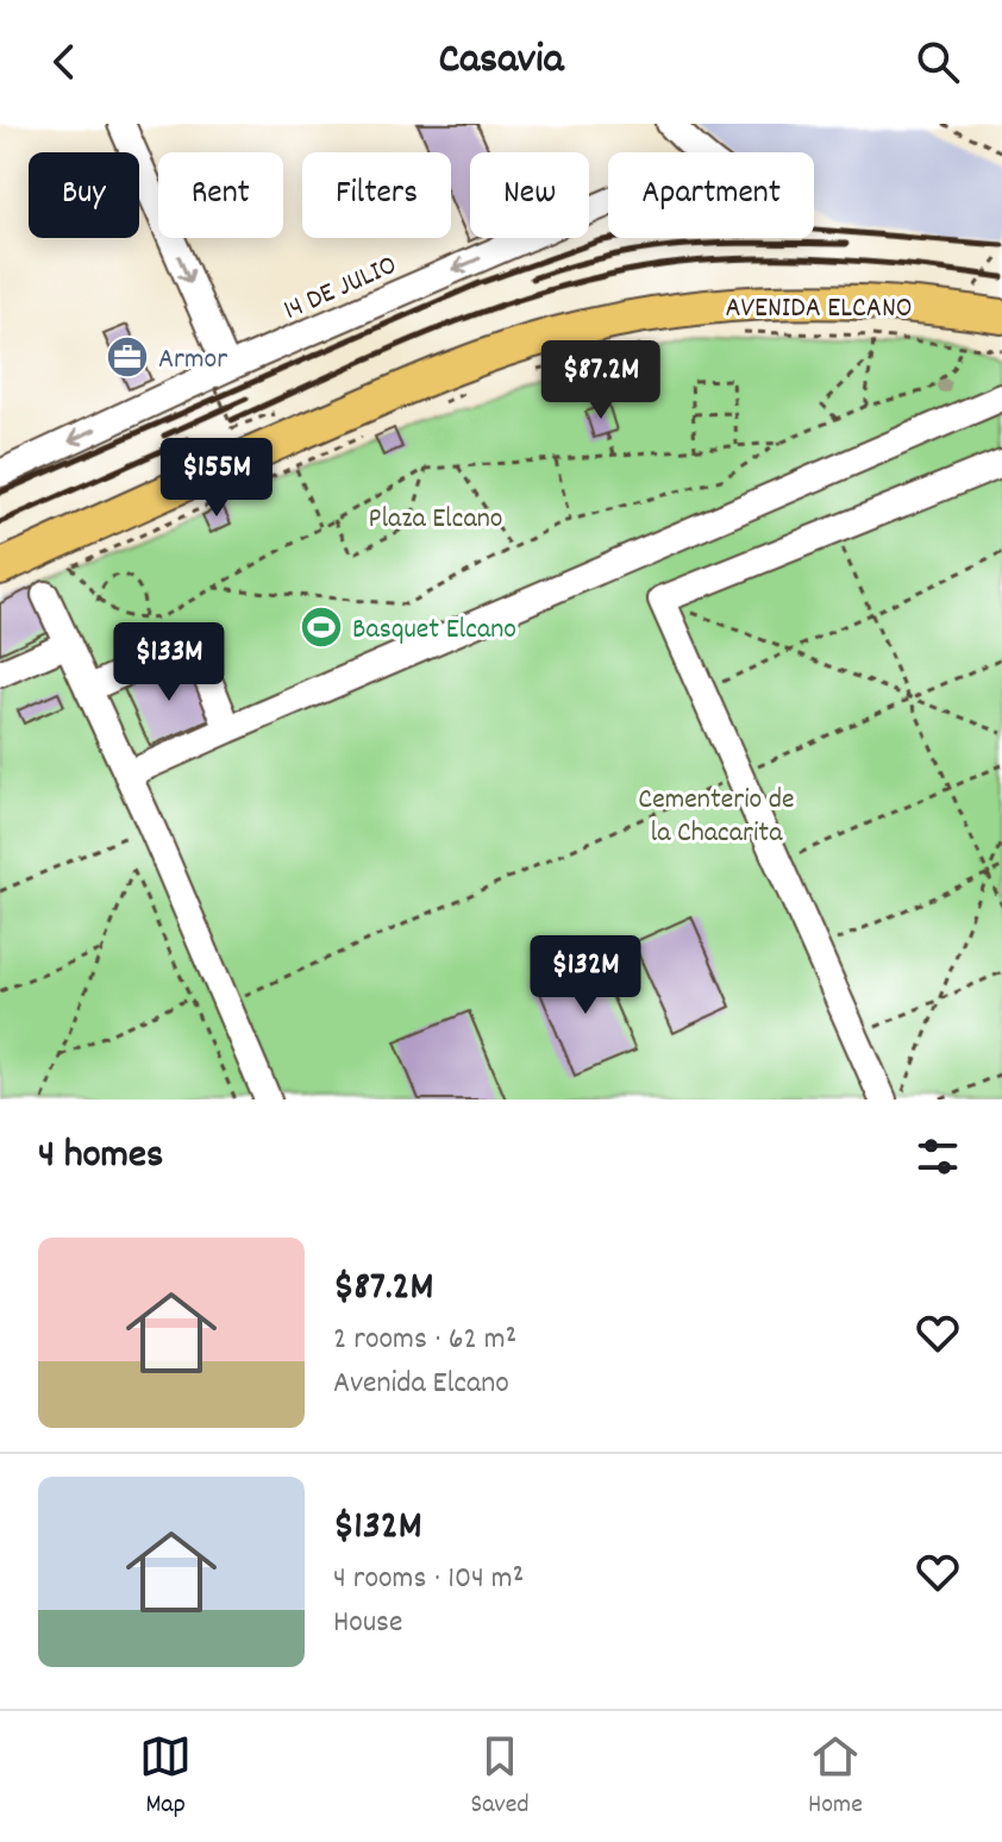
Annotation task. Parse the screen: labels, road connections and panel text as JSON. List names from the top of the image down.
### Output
{
  "streets": {
    "main road": ["AVENIDA ELCANO"],
    "street": ["14 DE JULIO"]
  },
  "one_way": ["14 DE JULIO"],
  "parks": ["Plaza Elcano", "Cementerio de la Chacarita"],
  "places": {
    "office": ["Armor"],
    "sports": ["Basquet Elcano"]
  },
  "page": {
    "header": "Casavia",
    "chip": [
      "Buy",
      "Rent",
      "Filters",
      "New",
      "Apartment"
    ],
    "price": [
      "$87.2M",
      "$155M",
      "$133M",
      "$132M"
    ],
    "heading": "4 homes",
    "list": [
      {
        "name": "$87.2M",
        "note": "2 rooms · 62 m² · Avenida Elcano"
      },
      {
        "name": "$132M",
        "note": "4 rooms · 104 m² · House"
      }
    ],
    "tabs": ["Map", "Saved", "Home"]
  }
}
